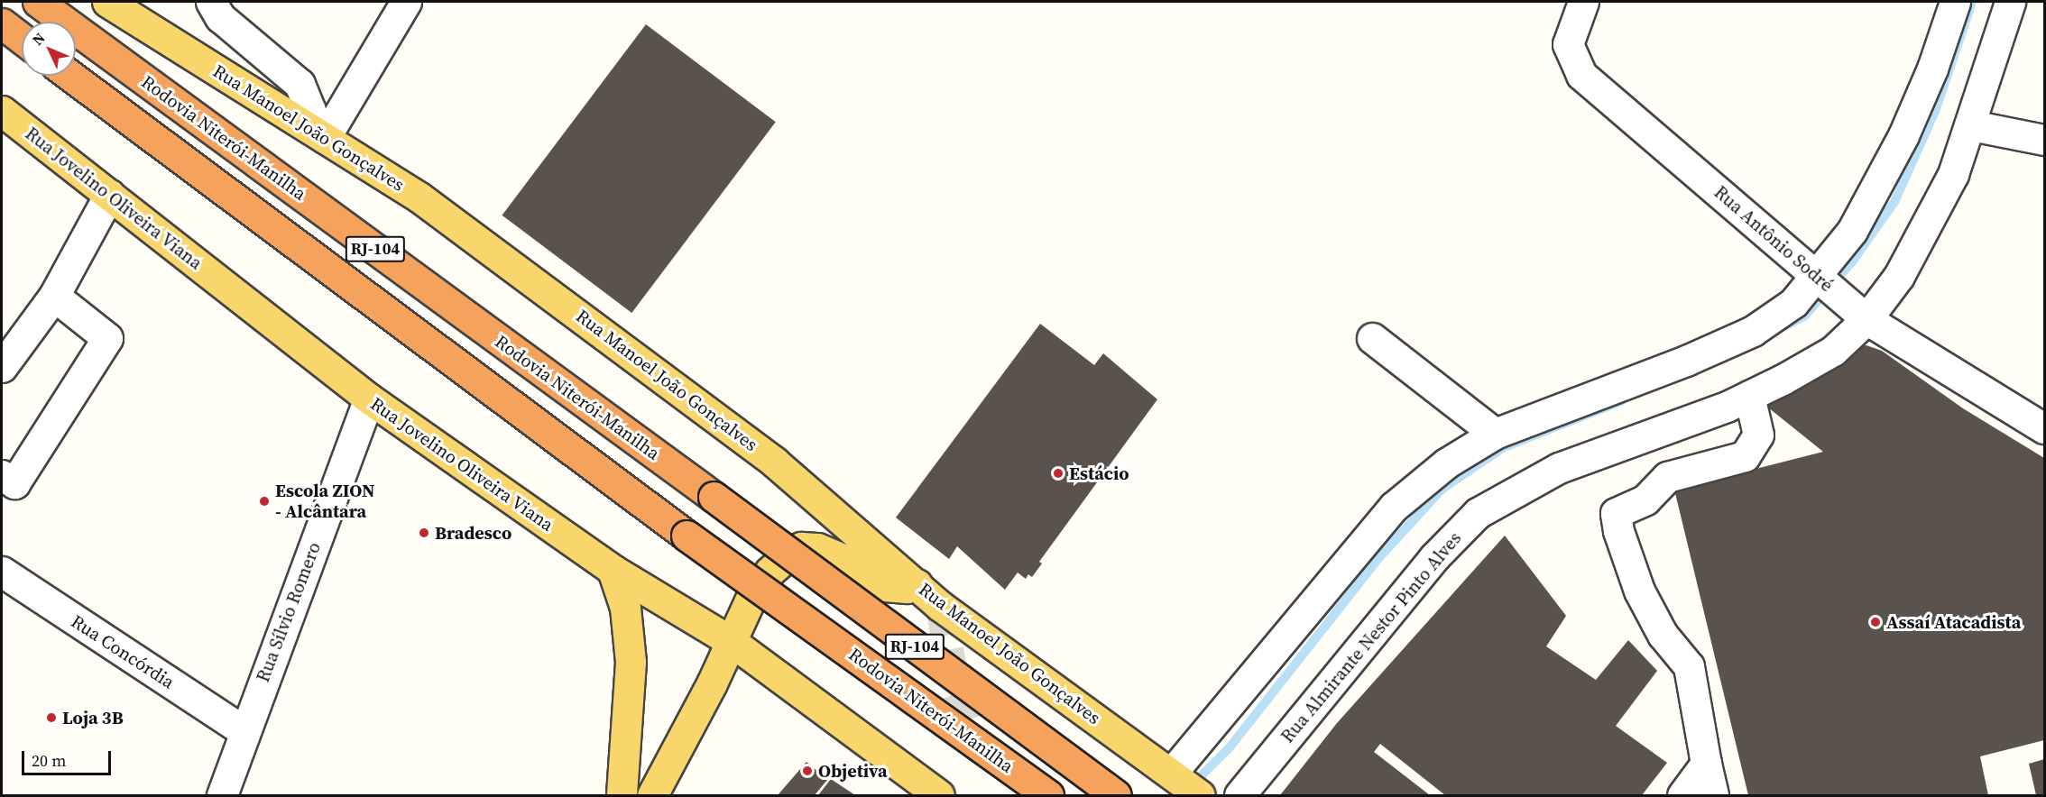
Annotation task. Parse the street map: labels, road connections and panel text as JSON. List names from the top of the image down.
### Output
{
  "streets": {
    "highway": ["Rodovia Niterói-Manilha", "RJ-104"],
    "main road": ["Rua Manoel João Gonçalves", "Rua Jovelino Oliveira Viana"],
    "street": [
      "Rua Antônio Sodré",
      "Rua Sílvio Romero",
      "Rua Almirante Nestor Pinto Alves",
      "Rua Concórdia"
    ]
  },
  "crossings": [
    ["Rua Jovelino Oliveira Viana", "Rua Sílvio Romero"],
    ["Rua Antônio Sodré", "Rua Almirante Nestor Pinto Alves"],
    ["Rua Sílvio Romero", "Rua Concórdia"]
  ],
  "places": [
    "Estácio",
    "Escola ZION - Alcântara",
    "Bradesco",
    "Assaí Atacadista",
    "Loja 3B",
    "Objetiva"
  ],
  "scale_bar": "20 m",
  "north": "top left"
}
